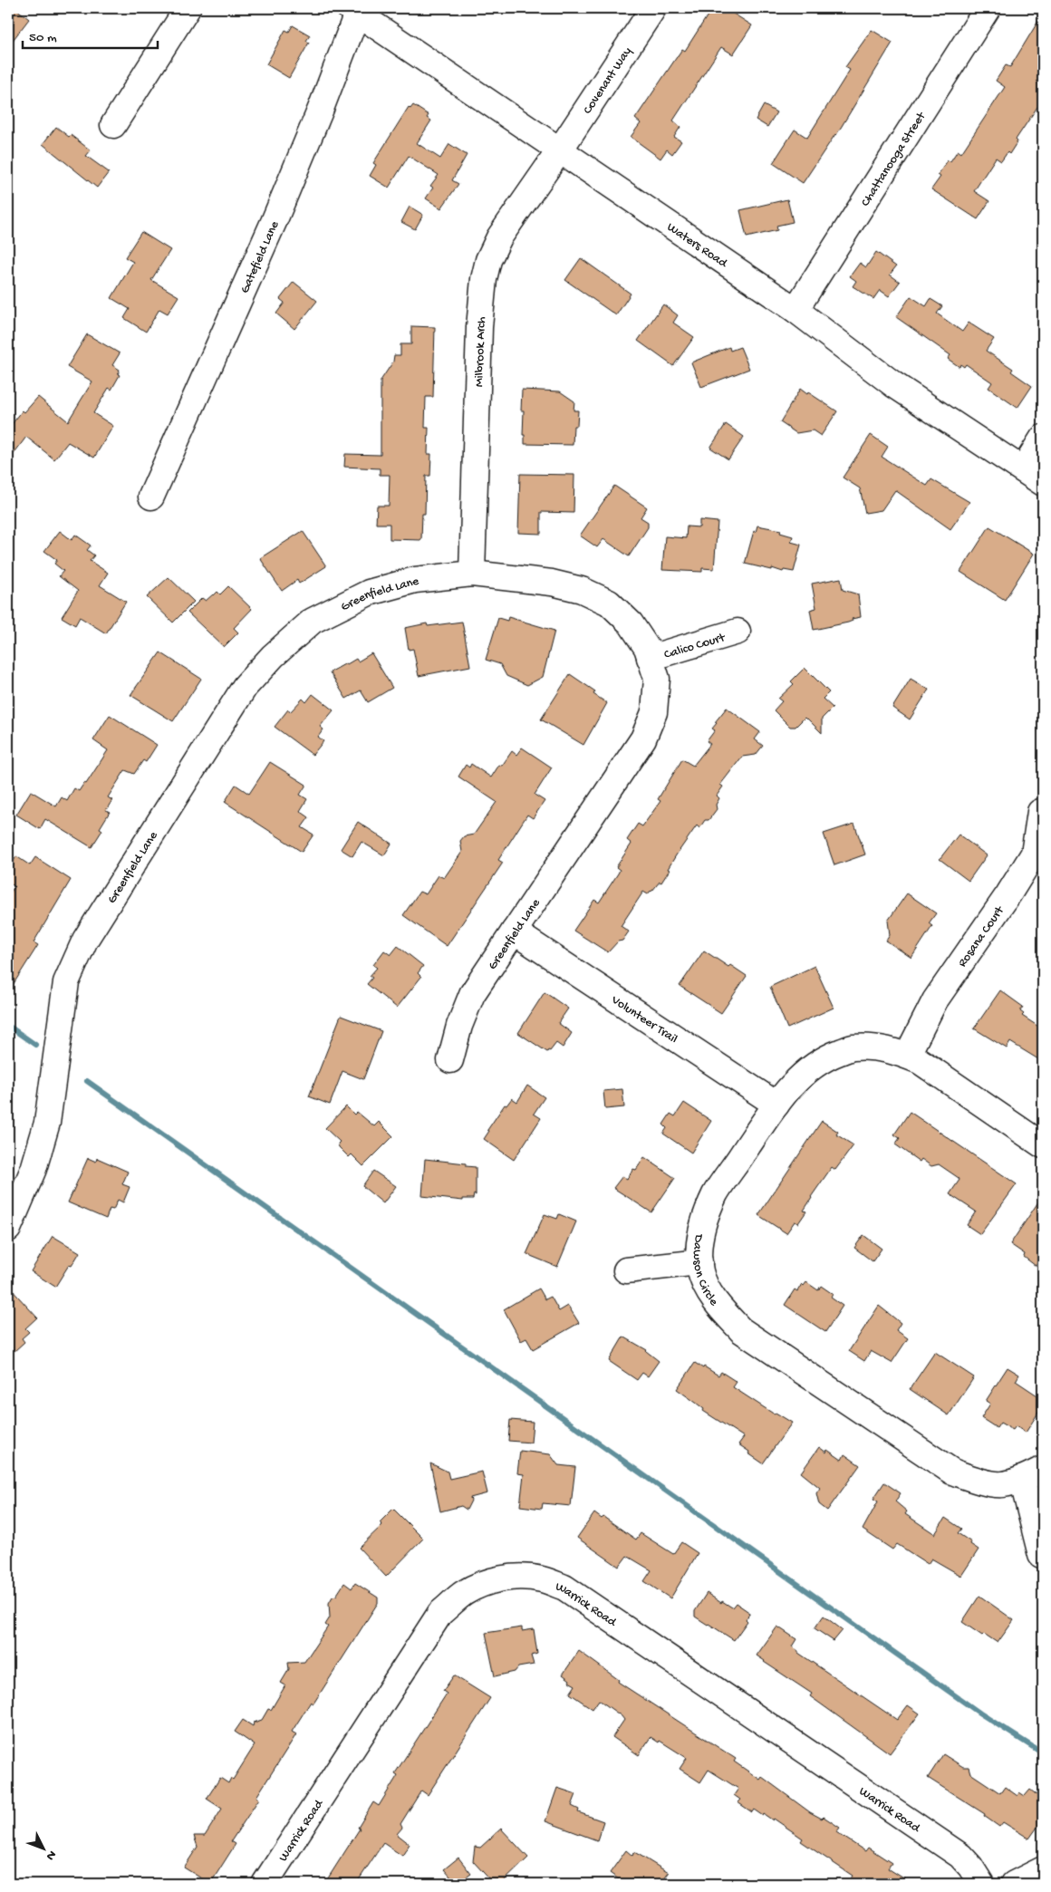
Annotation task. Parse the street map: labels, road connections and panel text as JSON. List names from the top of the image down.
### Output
{
  "streets": {
    "street": [
      "Covenant Way",
      "Chattanooga Street",
      "Waters Road",
      "Gatefield Lane",
      "Milbrook Arch",
      "Greenfield Lane",
      "Calico Court",
      "Rosana Court",
      "Volunteer Trail",
      "Dawson Circle",
      "Warrick Road"
    ]
  },
  "crossings": [
    ["Covenant Way", "Waters Road"],
    ["Covenant Way", "Milbrook Arch"],
    ["Chattanooga Street", "Waters Road"],
    ["Waters Road", "Gatefield Lane"],
    ["Waters Road", "Milbrook Arch"],
    ["Milbrook Arch", "Greenfield Lane"],
    ["Greenfield Lane", "Calico Court"],
    ["Greenfield Lane", "Volunteer Trail"],
    ["Rosana Court", "Dawson Circle"],
    ["Volunteer Trail", "Dawson Circle"]
  ],
  "scale_bar": "50 m",
  "north": "bottom right"
}
